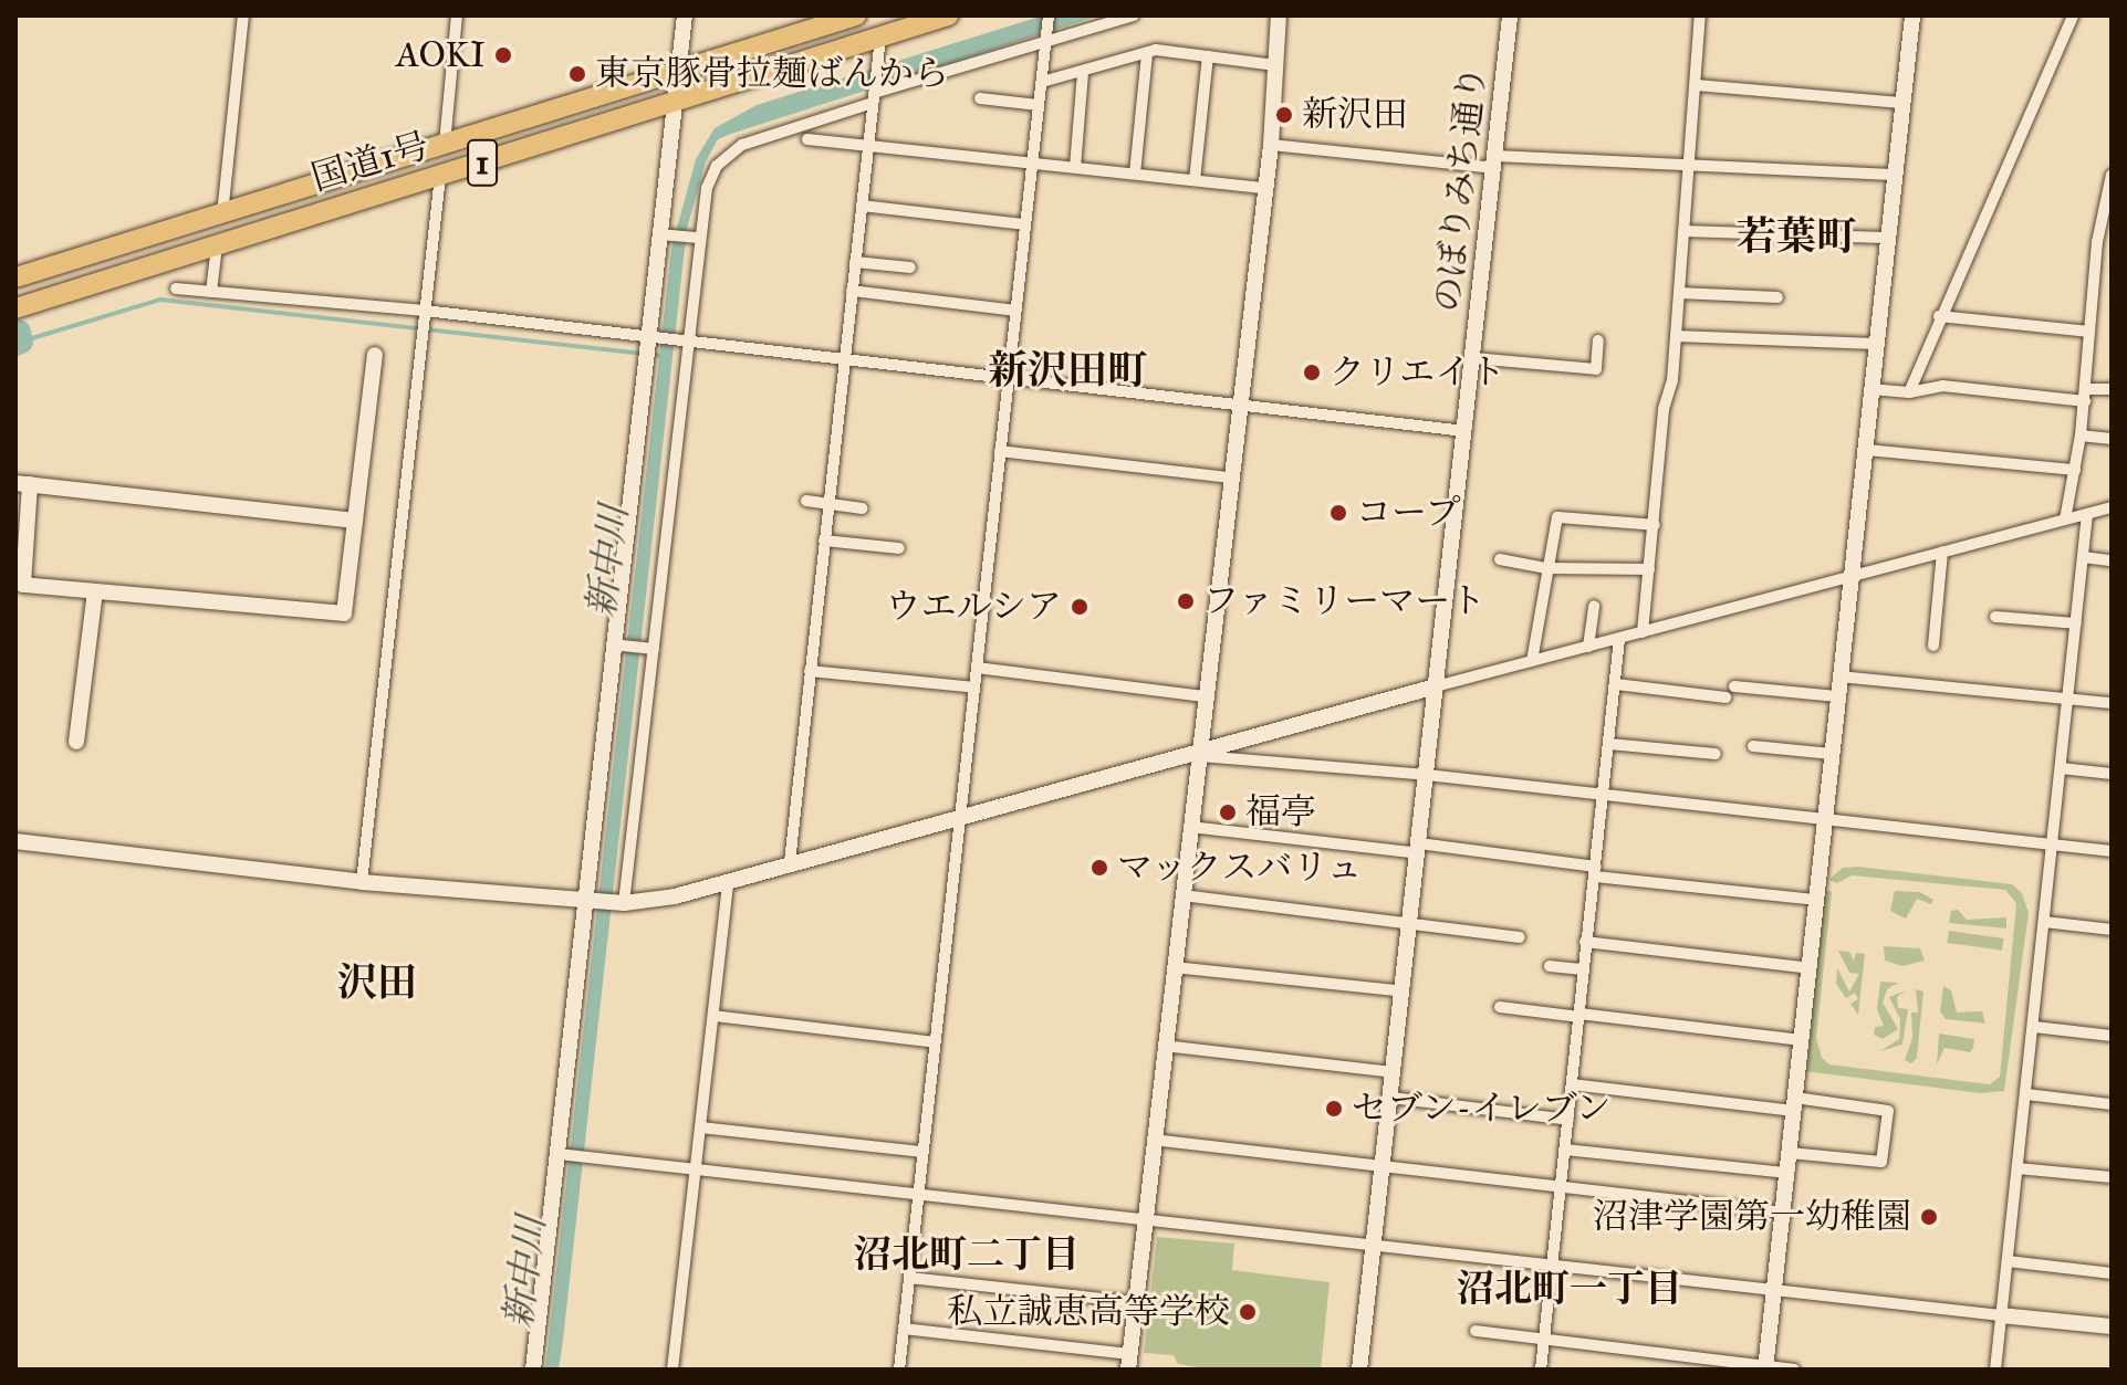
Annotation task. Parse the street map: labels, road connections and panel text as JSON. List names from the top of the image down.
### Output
{
  "streets": {
    "highway": ["国道1号", "1"],
    "street": ["のぼりみち通り"]
  },
  "districts": [
    "若葉町",
    "新沢田町",
    "沢田",
    "沼北町二丁目",
    "沼北町一丁目"
  ],
  "water": ["新中川"],
  "places": [
    "AOKI",
    "東京豚骨拉麺ばんから",
    "新沢田",
    "クリエイト",
    "コープ",
    "ファミリーマート",
    "ウエルシア",
    "福亭",
    "マックスバリュ",
    "セブン-イレブン",
    "沼津学園第一幼稚園",
    "私立誠恵高等学校"
  ]
}
